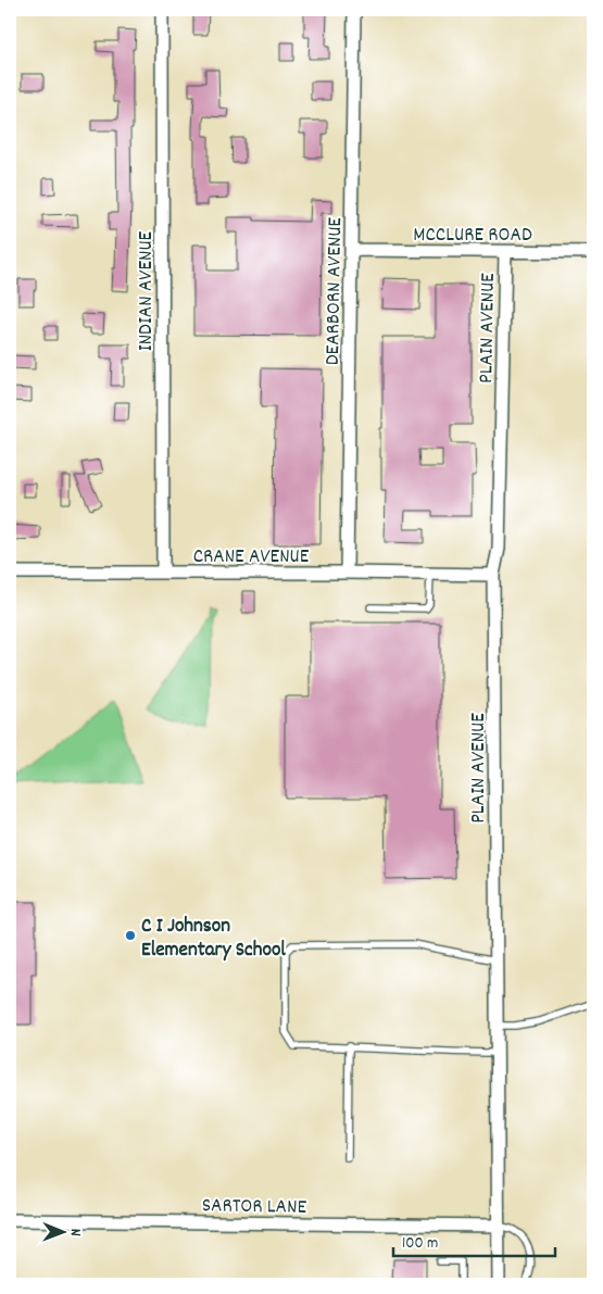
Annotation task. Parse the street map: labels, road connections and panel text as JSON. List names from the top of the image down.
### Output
{
  "streets": {
    "street": [
      "MCCLURE ROAD",
      "INDIAN AVENUE",
      "DEARBORN AVENUE",
      "PLAIN AVENUE",
      "CRANE AVENUE",
      "SARTOR LANE"
    ]
  },
  "crossings": [
    ["MCCLURE ROAD", "DEARBORN AVENUE"],
    ["MCCLURE ROAD", "PLAIN AVENUE"],
    ["INDIAN AVENUE", "CRANE AVENUE"],
    ["DEARBORN AVENUE", "CRANE AVENUE"],
    ["PLAIN AVENUE", "CRANE AVENUE"],
    ["PLAIN AVENUE", "SARTOR LANE"]
  ],
  "places": ["C I Johnson Elementary School"],
  "scale_bar": "100 m",
  "north": "right"
}
